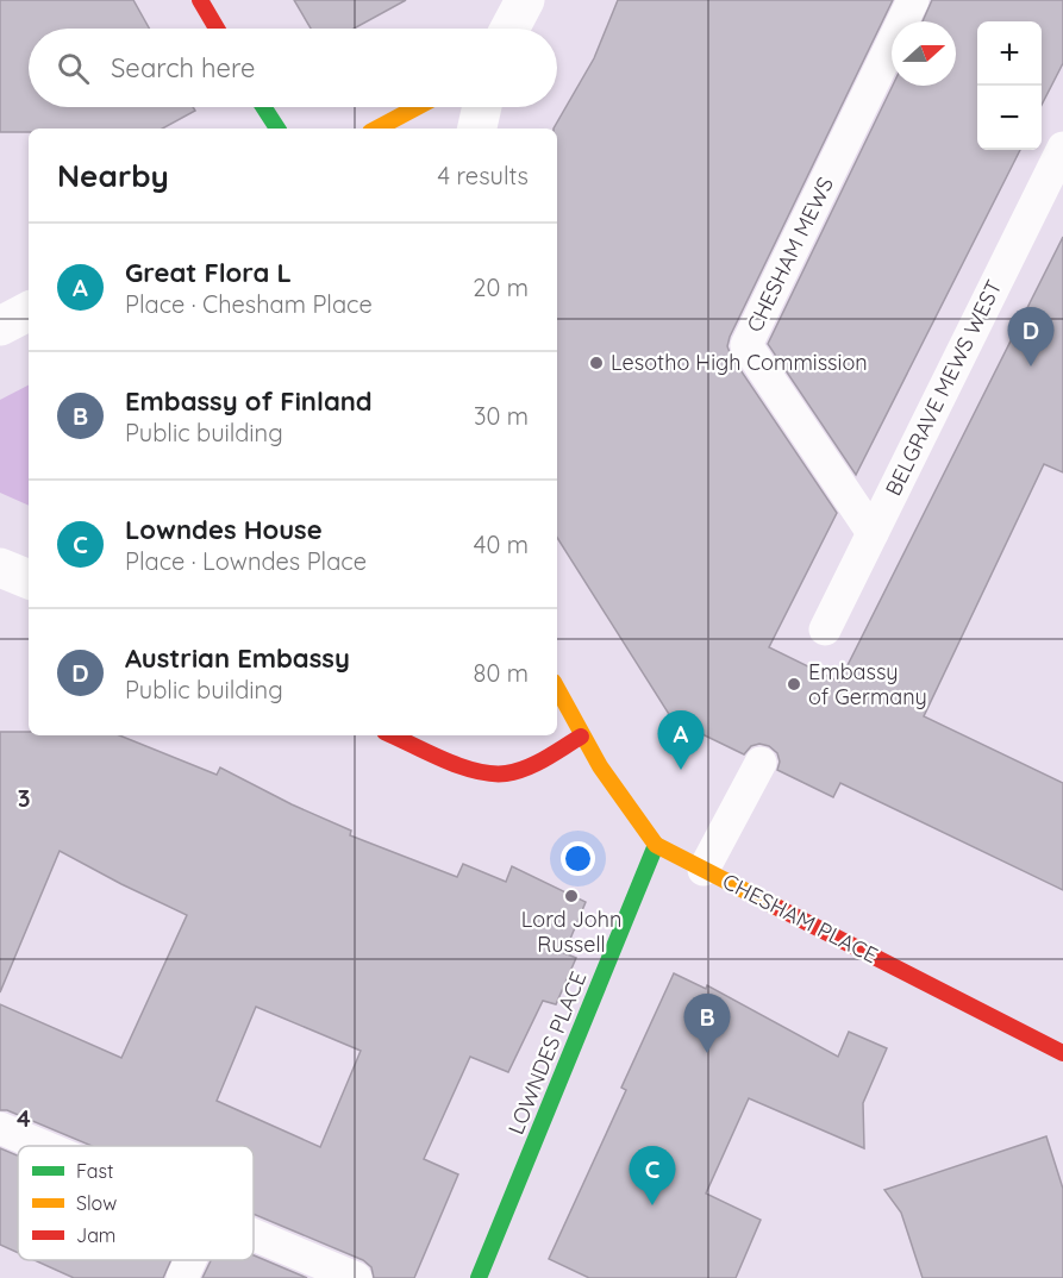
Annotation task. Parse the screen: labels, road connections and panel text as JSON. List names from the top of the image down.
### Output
{
  "streets": {
    "main road": ["CHESHAM PLACE", "LOWNDES PLACE"],
    "lane": ["CHESHAM MEWS", "BELGRAVE MEWS WEST"]
  },
  "crossings": [
    ["CHESHAM MEWS", "BELGRAVE MEWS WEST"],
    ["CHESHAM PLACE", "LOWNDES PLACE"]
  ],
  "places": ["Lesotho High Commission", "Embassy of Germany", "Lord John Russell"],
  "legend": ["Fast", "Slow", "Jam"],
  "north": "right",
  "page": {
    "map_buttons": ["+", "−"],
    "search": "Search here",
    "heading": ["Nearby", "4 results"],
    "list": [
      {
        "mark": "A",
        "name": "Great Flora L",
        "note": "Place · Chesham Place",
        "value": "20 m"
      },
      {
        "mark": "B",
        "name": "Embassy of Finland",
        "note": "Public building",
        "value": "30 m"
      },
      {
        "mark": "C",
        "name": "Lowndes House",
        "note": "Place · Lowndes Place",
        "value": "40 m"
      },
      {
        "mark": "D",
        "name": "Austrian Embassy",
        "note": "Public building",
        "value": "80 m"
      }
    ],
    "pins": [
      "D",
      "A",
      "B",
      "C"
    ]
  },
  "grid": {
    "rows": ["3", "4"]
  }
}
